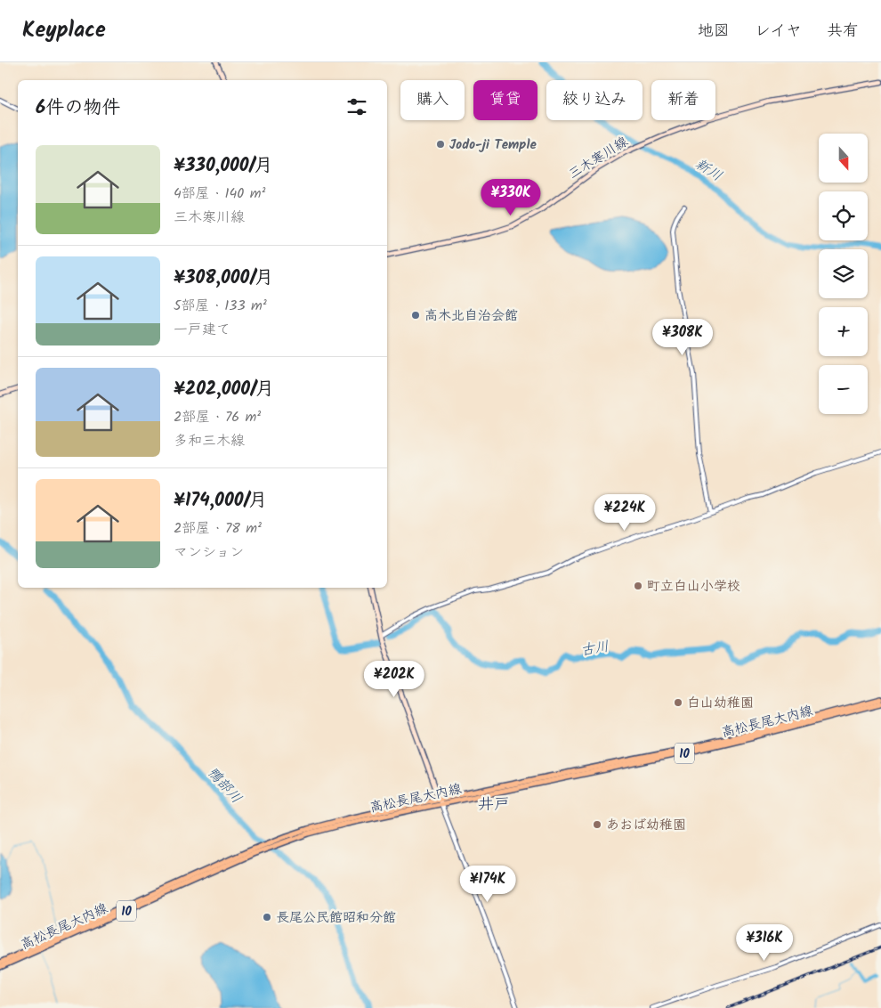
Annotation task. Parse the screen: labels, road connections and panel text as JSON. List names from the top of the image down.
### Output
{
  "streets": {
    "main road": ["三木寒川線", "高松長尾大内線", "10"]
  },
  "districts": ["井戸"],
  "water": ["新川", "古川", "鴨部川"],
  "places": [
    "Jodo-ji Temple",
    "高木北自治会館",
    "町立白山小学校",
    "白山幼稚園",
    "あおば幼稚園",
    "長尾公民館昭和分館"
  ],
  "north": "bottom",
  "page": {
    "header": "Keyplace",
    "nav": ["地図", "レイヤ", "共有"],
    "chip": [
      "購入",
      "賃貸",
      "絞り込み",
      "新着"
    ],
    "heading": "6件の物件",
    "map_buttons": ["+", "−"],
    "list": [
      {
        "name": "¥330,000/月",
        "note": "4部屋 · 140 m² · 三木寒川線"
      },
      {
        "name": "¥308,000/月",
        "note": "5部屋 · 133 m² · 一戸建て"
      },
      {
        "name": "¥202,000/月",
        "note": "2部屋 · 76 m² · 多和三木線"
      },
      {
        "name": "¥174,000/月",
        "note": "2部屋 · 78 m² · マンション"
      }
    ],
    "price": [
      "¥330K",
      "¥308K",
      "¥224K",
      "¥202K",
      "¥174K",
      "¥316K"
    ]
  }
}
